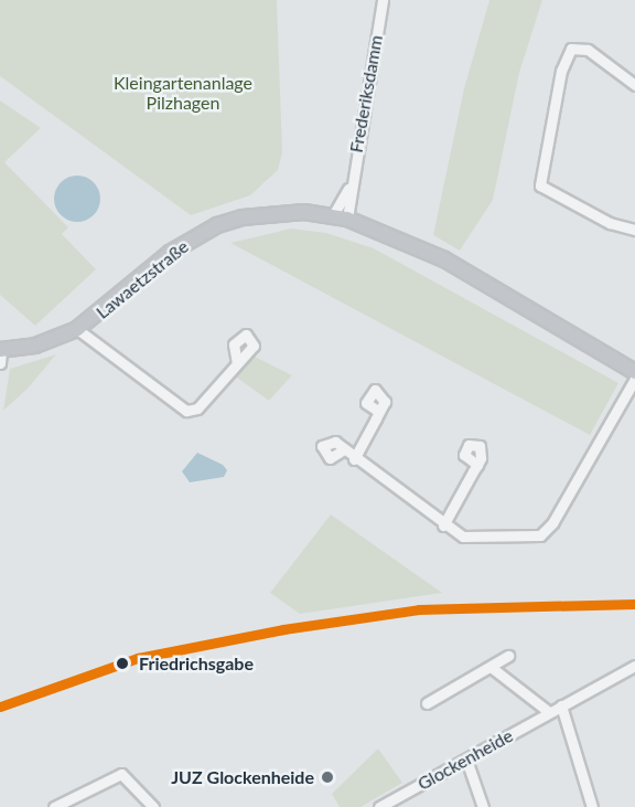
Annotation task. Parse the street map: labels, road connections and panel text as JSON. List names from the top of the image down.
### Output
{
  "streets": {
    "street": ["Frederiksdamm", "Lawaetzstraße", "Glockenheide"]
  },
  "crossings": [
    ["Frederiksdamm", "Lawaetzstraße"]
  ],
  "parks": ["Kleingartenanlage Pilzhagen"],
  "places": ["Friedrichsgabe", "JUZ Glockenheide"]
}
